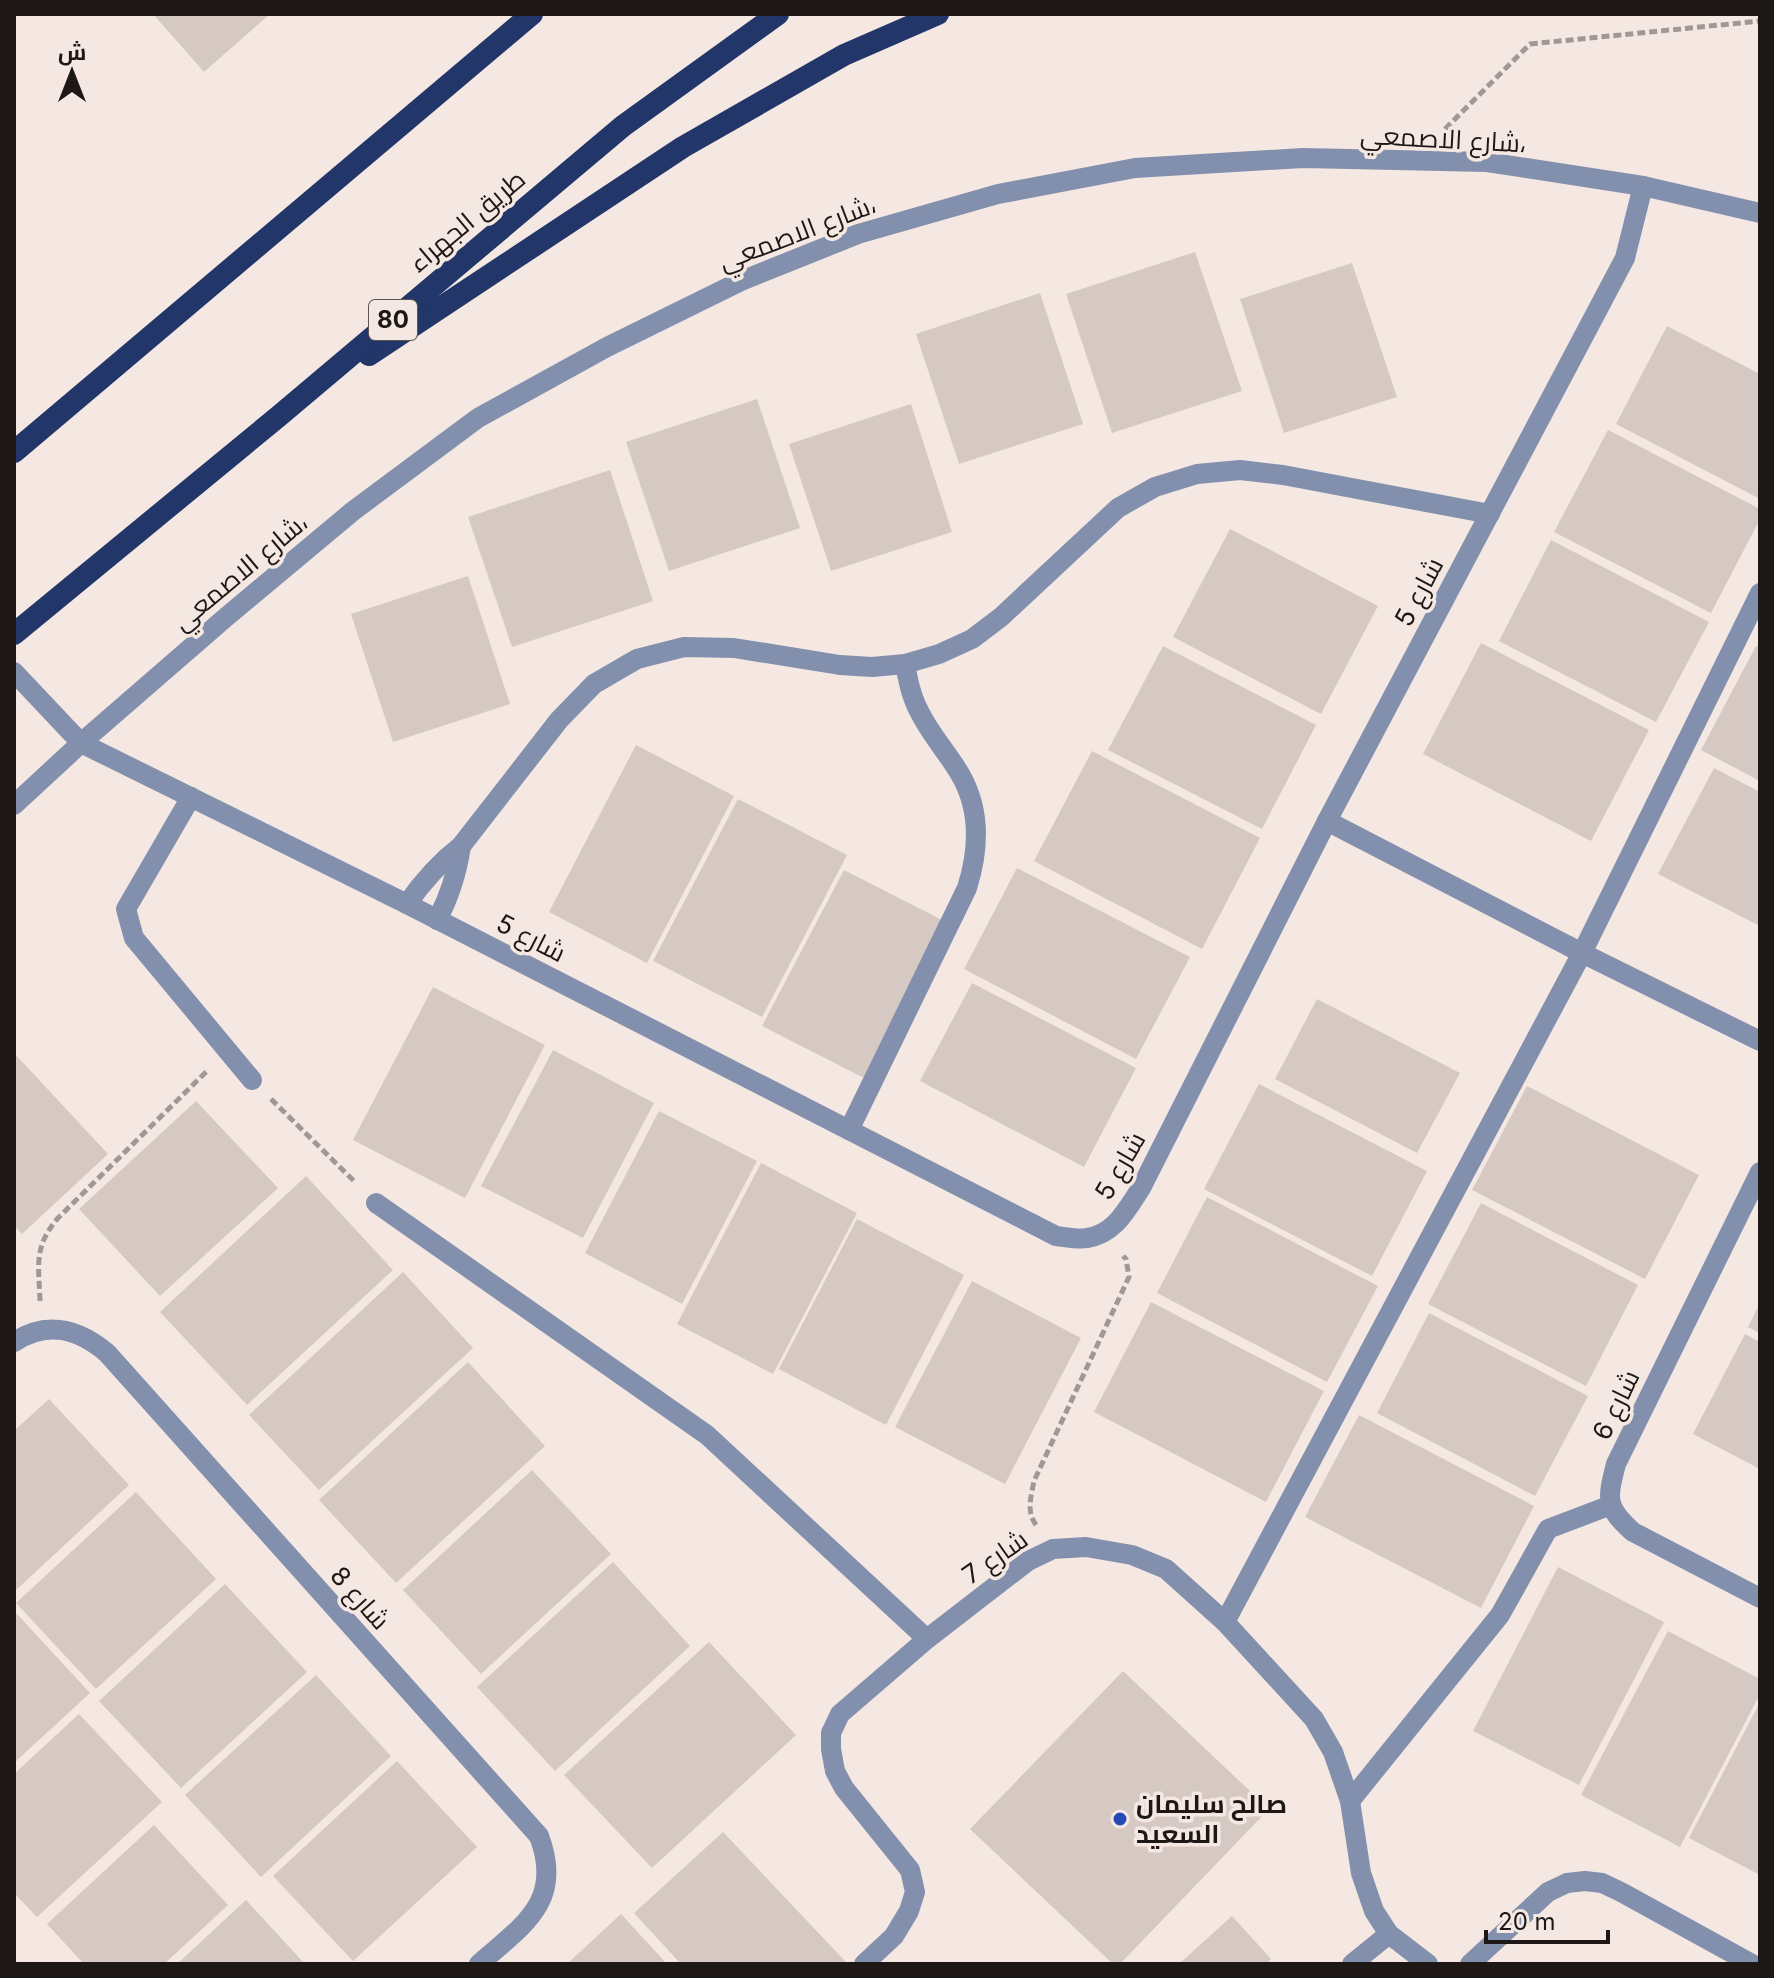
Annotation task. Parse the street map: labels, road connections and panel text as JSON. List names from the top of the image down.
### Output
{
  "streets": {
    "highway": ["طريق الجهراء", "80"],
    "street": [
      "شارع الاصمعي،",
      "شارع 5",
      "شارع 6",
      "شارع 7",
      "شارع 8"
    ]
  },
  "crossings": [
    ["شارع الاصمعي،", "شارع 5"]
  ],
  "places": ["صالح سليمان السعيد"],
  "scale_bar": "20 m",
  "north": "top"
}
